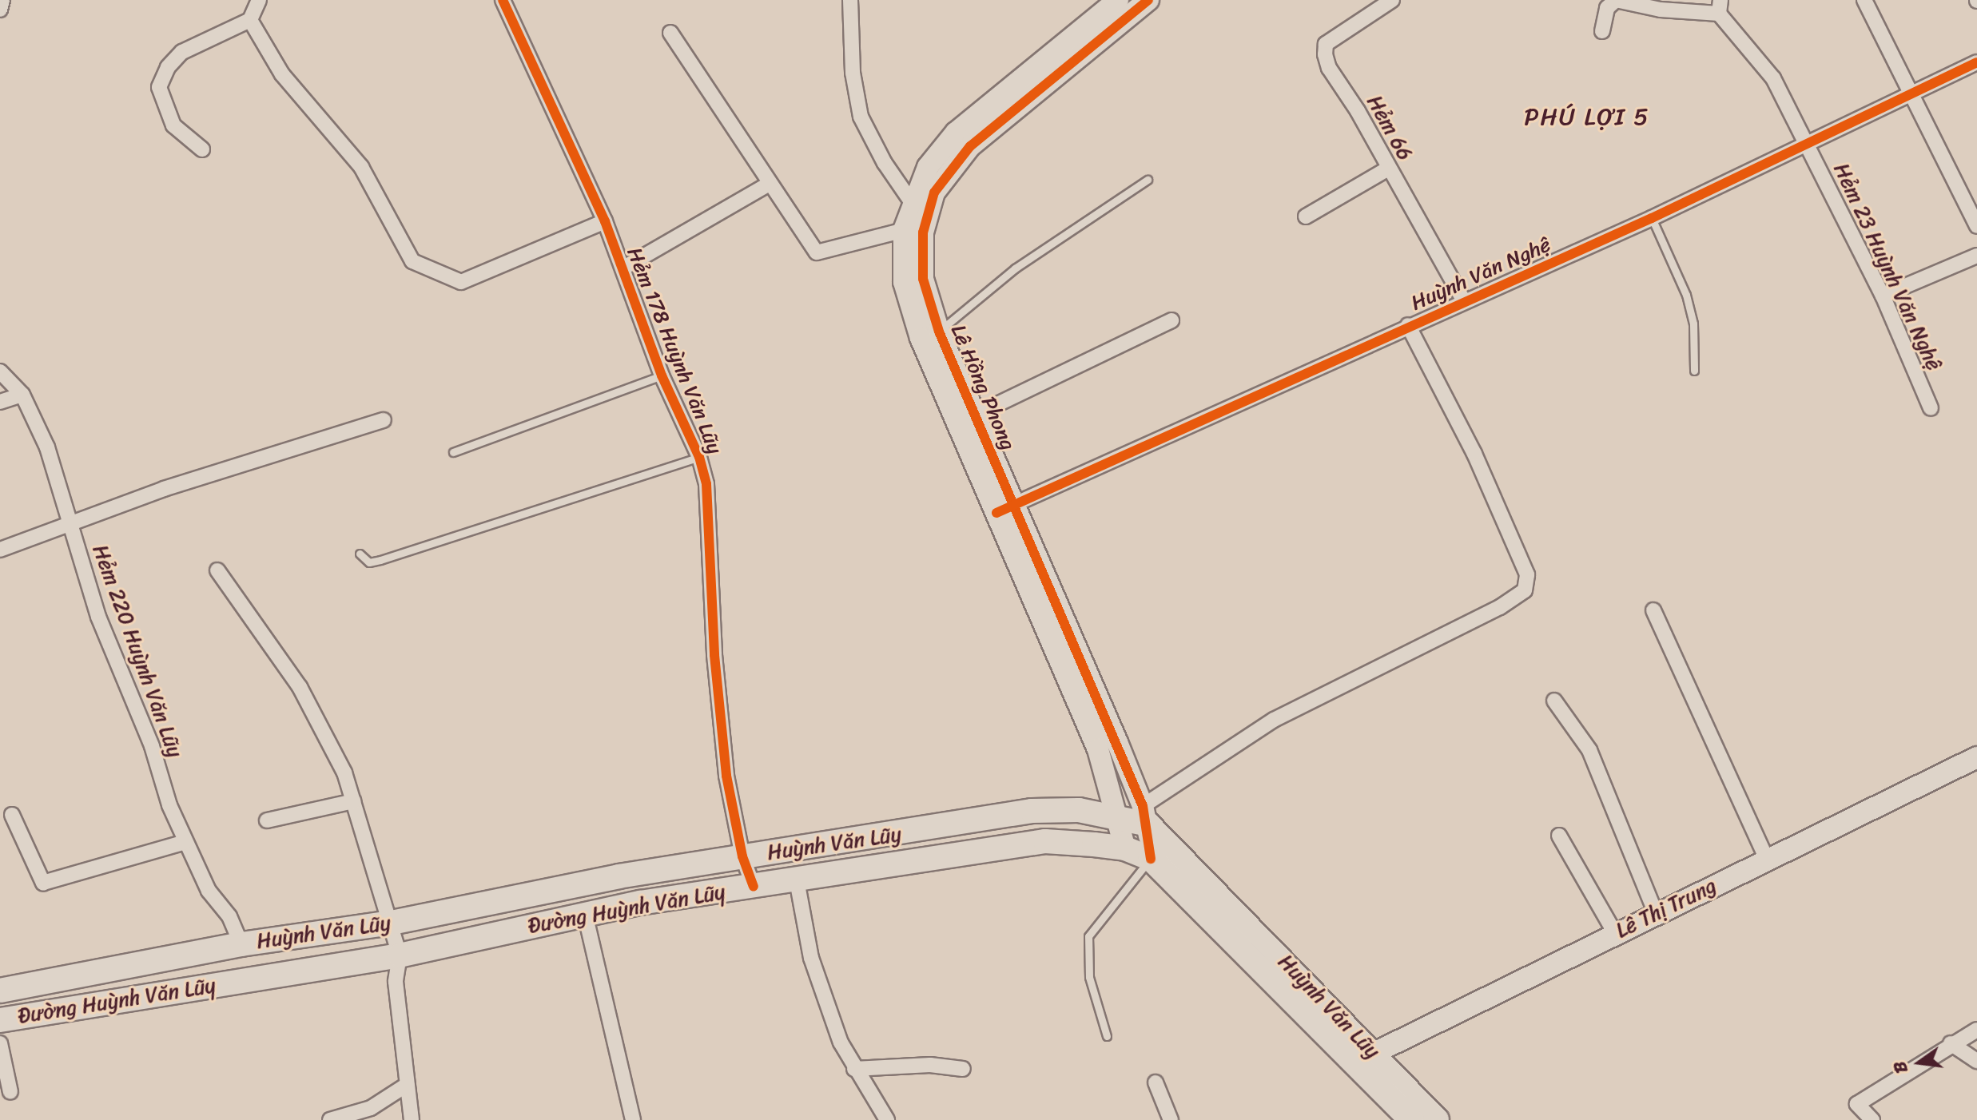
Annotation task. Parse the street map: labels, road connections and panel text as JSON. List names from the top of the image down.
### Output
{
  "streets": {
    "main road": ["Huỳnh Văn Lũy", "Đường Huỳnh Văn Lũy"],
    "street": [
      "Hẻm 66",
      "Hẻm 23 Huỳnh Văn Nghệ",
      "Huỳnh Văn Nghệ",
      "Hẻm 178 Huỳnh Văn Lũy",
      "Lê Hồng Phong",
      "Hẻm 220 Huỳnh Văn Lũy",
      "Lê Thị Trung"
    ]
  },
  "crossings": [
    ["Hẻm 66", "Huỳnh Văn Nghệ"],
    ["Hẻm 23 Huỳnh Văn Nghệ", "Huỳnh Văn Nghệ"],
    ["Huỳnh Văn Nghệ", "Lê Hồng Phong"],
    ["Hẻm 178 Huỳnh Văn Lũy", "Huỳnh Văn Lũy"],
    ["Hẻm 178 Huỳnh Văn Lũy", "Đường Huỳnh Văn Lũy"],
    ["Lê Hồng Phong", "Huỳnh Văn Lũy"],
    ["Lê Hồng Phong", "Đường Huỳnh Văn Lũy"],
    ["Hẻm 220 Huỳnh Văn Lũy", "Huỳnh Văn Lũy"],
    ["Huỳnh Văn Lũy", "Lê Thị Trung"],
    ["Huỳnh Văn Lũy", "Đường Huỳnh Văn Lũy"],
    ["Lê Thị Trung", "Đường Huỳnh Văn Lũy"]
  ],
  "districts": ["PHÚ LỢI 5"],
  "north": "left"
}
